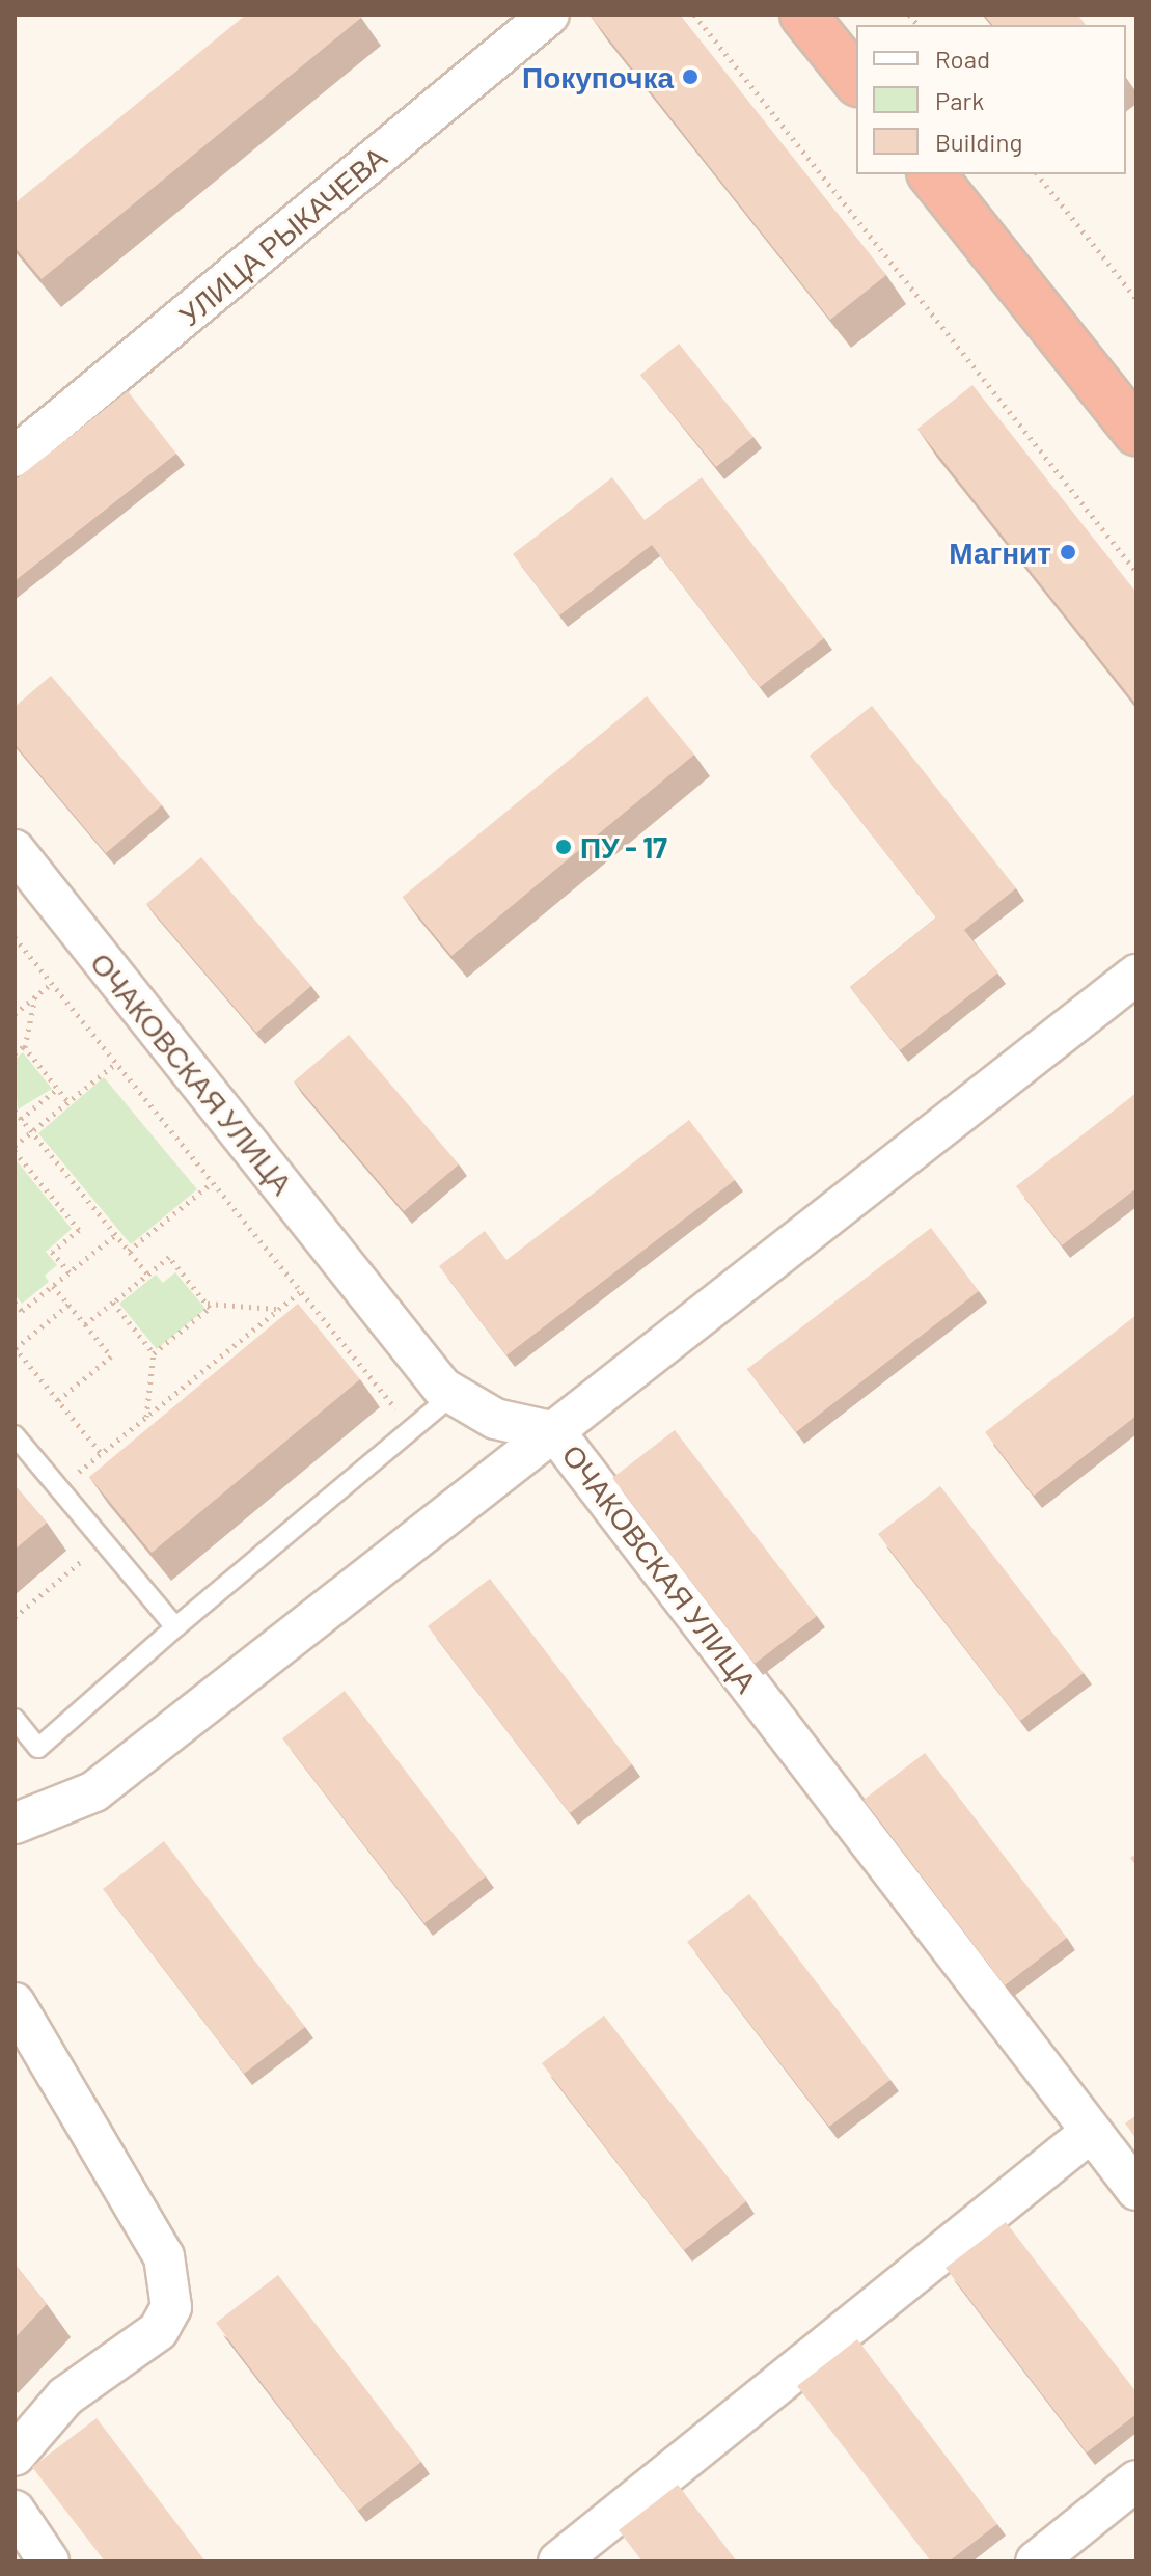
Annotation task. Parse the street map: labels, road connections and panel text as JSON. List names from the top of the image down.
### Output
{
  "streets": {
    "street": ["УЛИЦА РЫКАЧЕВА", "ОЧАКОВСКАЯ УЛИЦА"]
  },
  "places": ["Покупочка", "Магнит", "ПУ - 17"],
  "legend": ["Road", "Park", "Building"]
}
